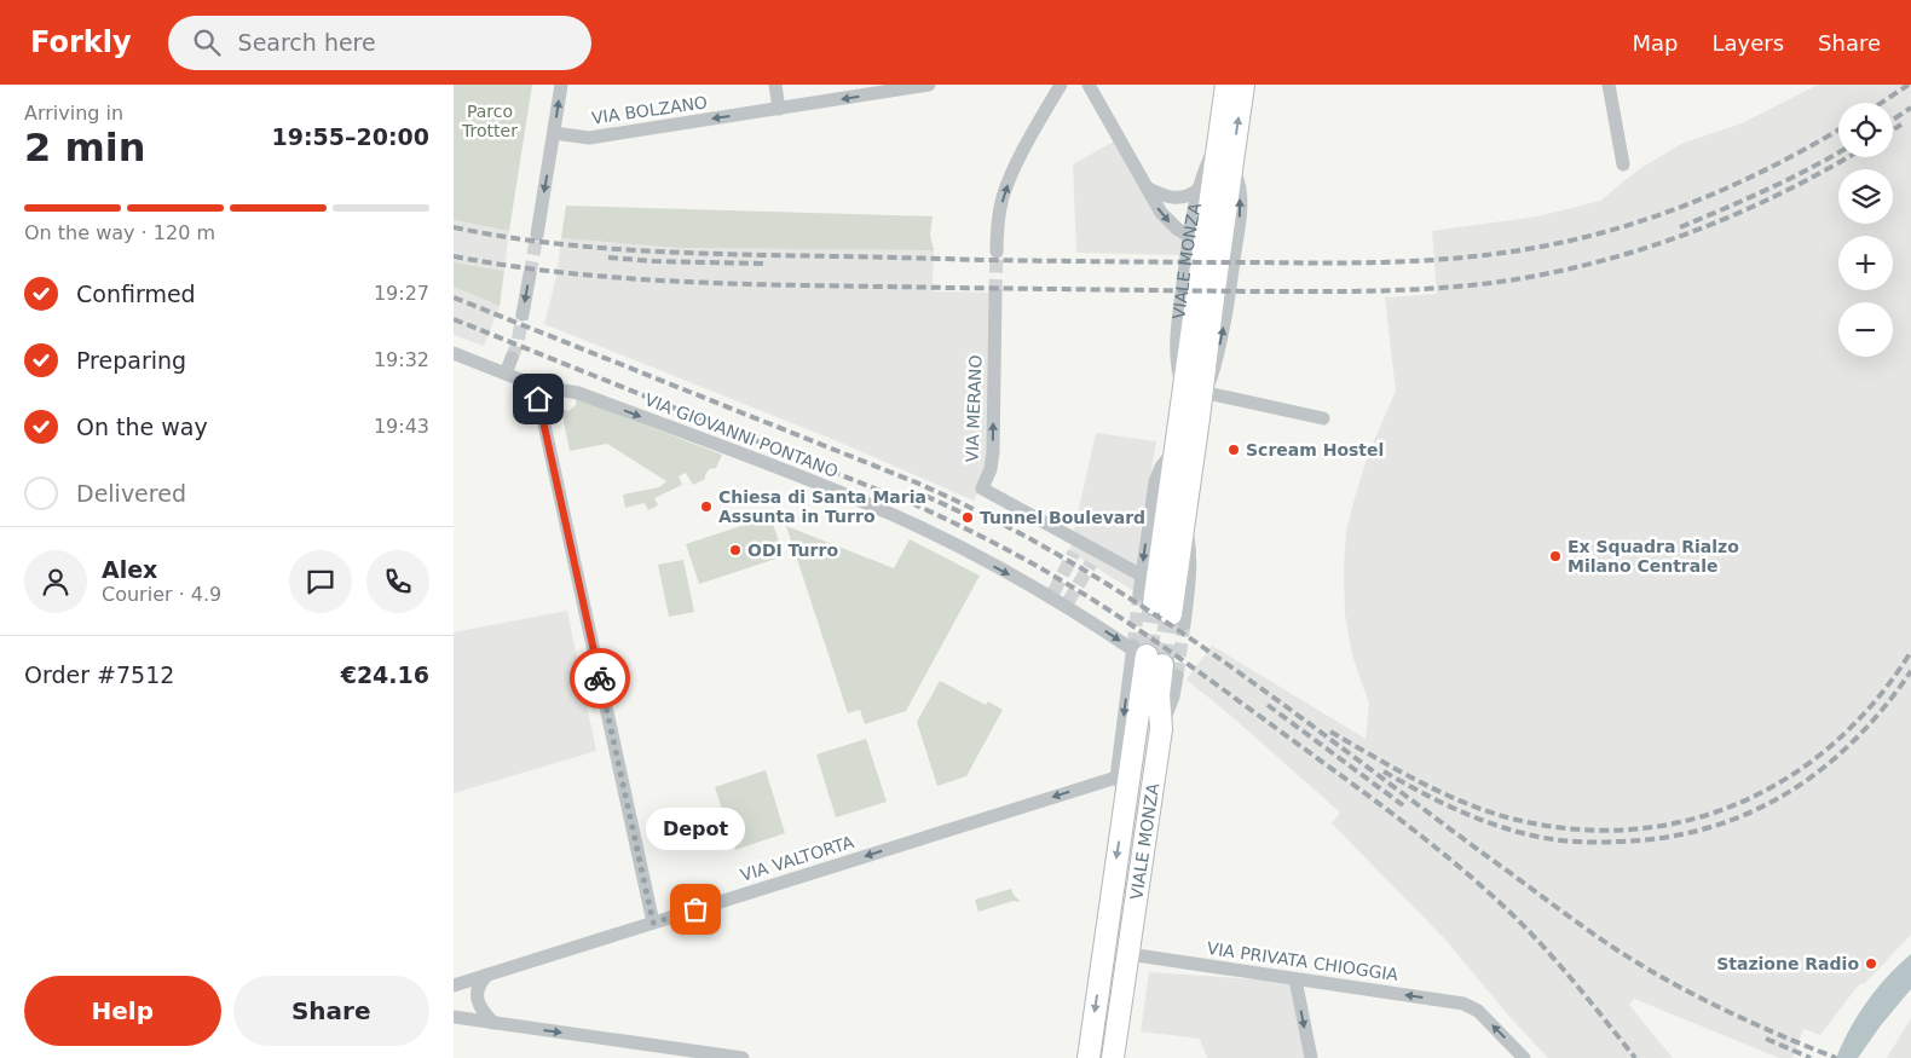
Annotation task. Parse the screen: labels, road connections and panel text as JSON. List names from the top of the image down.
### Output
{
  "streets": {
    "main road": ["VIALE MONZA"],
    "street": [
      "VIA BOLZANO",
      "VIA MERANO",
      "VIA GIOVANNI PONTANO",
      "VIA VALTORTA",
      "VIA PRIVATA CHIOGGIA"
    ]
  },
  "crossings": [
    ["VIALE MONZA", "VIA MERANO"],
    ["VIALE MONZA", "VIA GIOVANNI PONTANO"],
    ["VIALE MONZA", "VIA VALTORTA"],
    ["VIALE MONZA", "VIA PRIVATA CHIOGGIA"]
  ],
  "one_way": [
    "VIA BOLZANO",
    "VIA MERANO",
    "VIA GIOVANNI PONTANO",
    "VIA VALTORTA",
    "VIA PRIVATA CHIOGGIA"
  ],
  "parks": ["Parco Trotter"],
  "places": [
    "Scream Hostel",
    "Chiesa di Santa Maria Assunta in Turro",
    "Tunnel Boulevard",
    "ODI Turro",
    "Ex Squadra Rialzo Milano Centrale",
    "Depot",
    "Stazione Radio"
  ],
  "page": {
    "header": "Forkly",
    "search": "Search here",
    "nav": ["Map", "Layers", "Share"],
    "heading": ["2 min", "Arriving in", "19:55–20:00"],
    "panel": [
      "Alex",
      "Courier · 4.9",
      "Order #7512",
      "€24.16"
    ],
    "map_buttons": ["+", "−"],
    "bar": "On the way · 120 m",
    "list": [
      ["Confirmed", "19:27"],
      ["Preparing", "19:32"],
      ["On the way", "19:43"],
      "Delivered"
    ],
    "bubble": "Depot",
    "buttons": ["Help", "Share"]
  }
}
